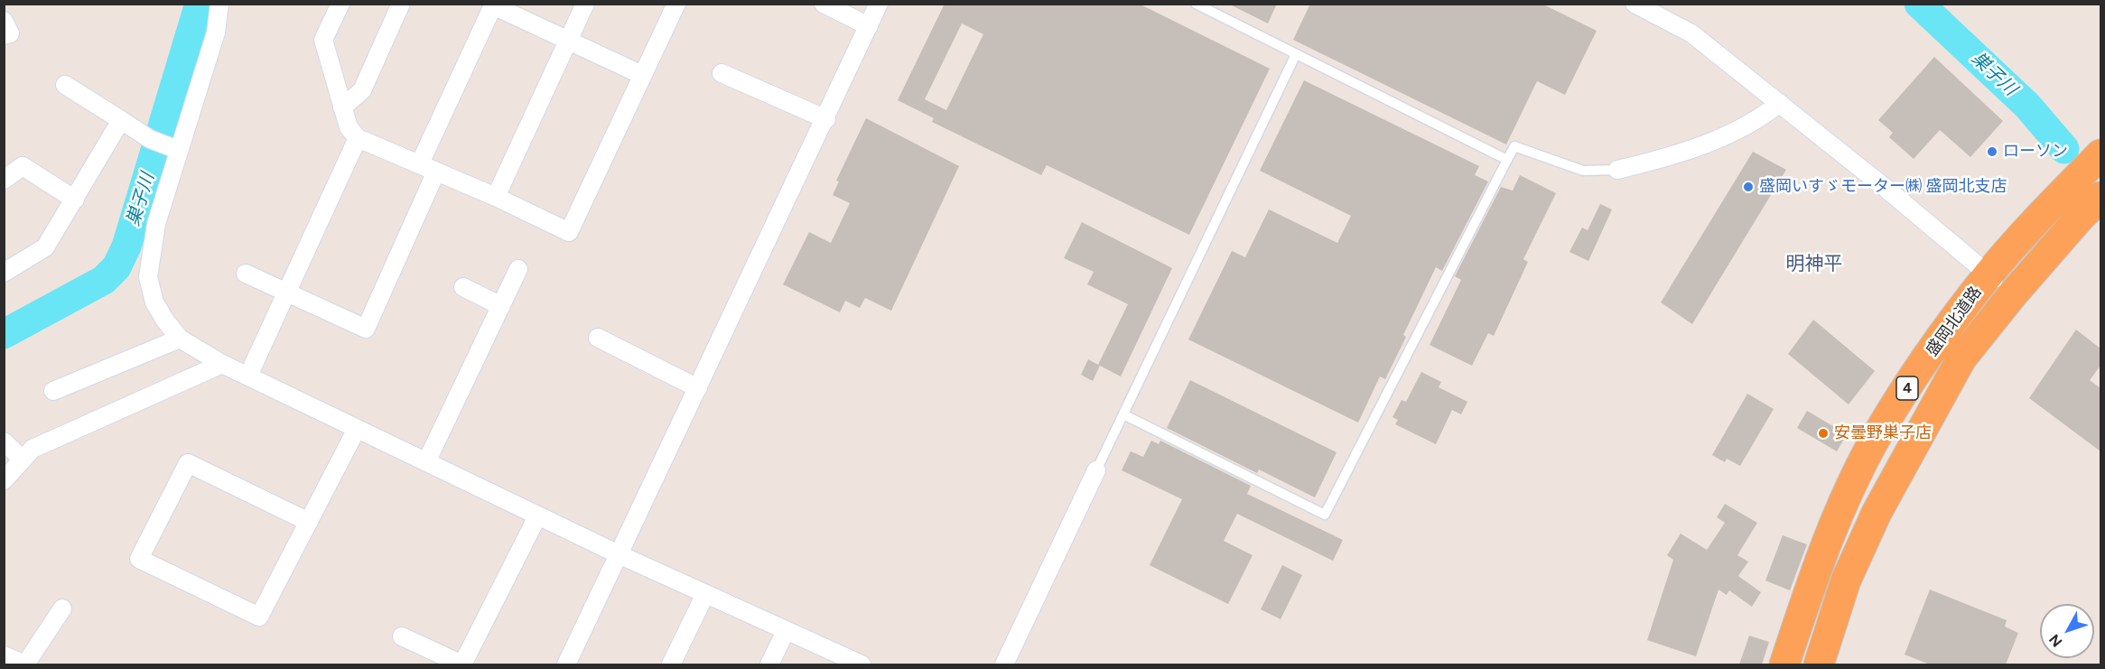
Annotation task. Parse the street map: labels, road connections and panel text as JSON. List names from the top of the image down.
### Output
{
  "streets": {
    "highway": ["盛岡北道路", "4"]
  },
  "districts": ["明神平"],
  "water": ["巣子川"],
  "places": ["ローソン", "盛岡いすゞモーター㈱ 盛岡北支店", "安曇野巣子店"],
  "north": "bottom left"
}
